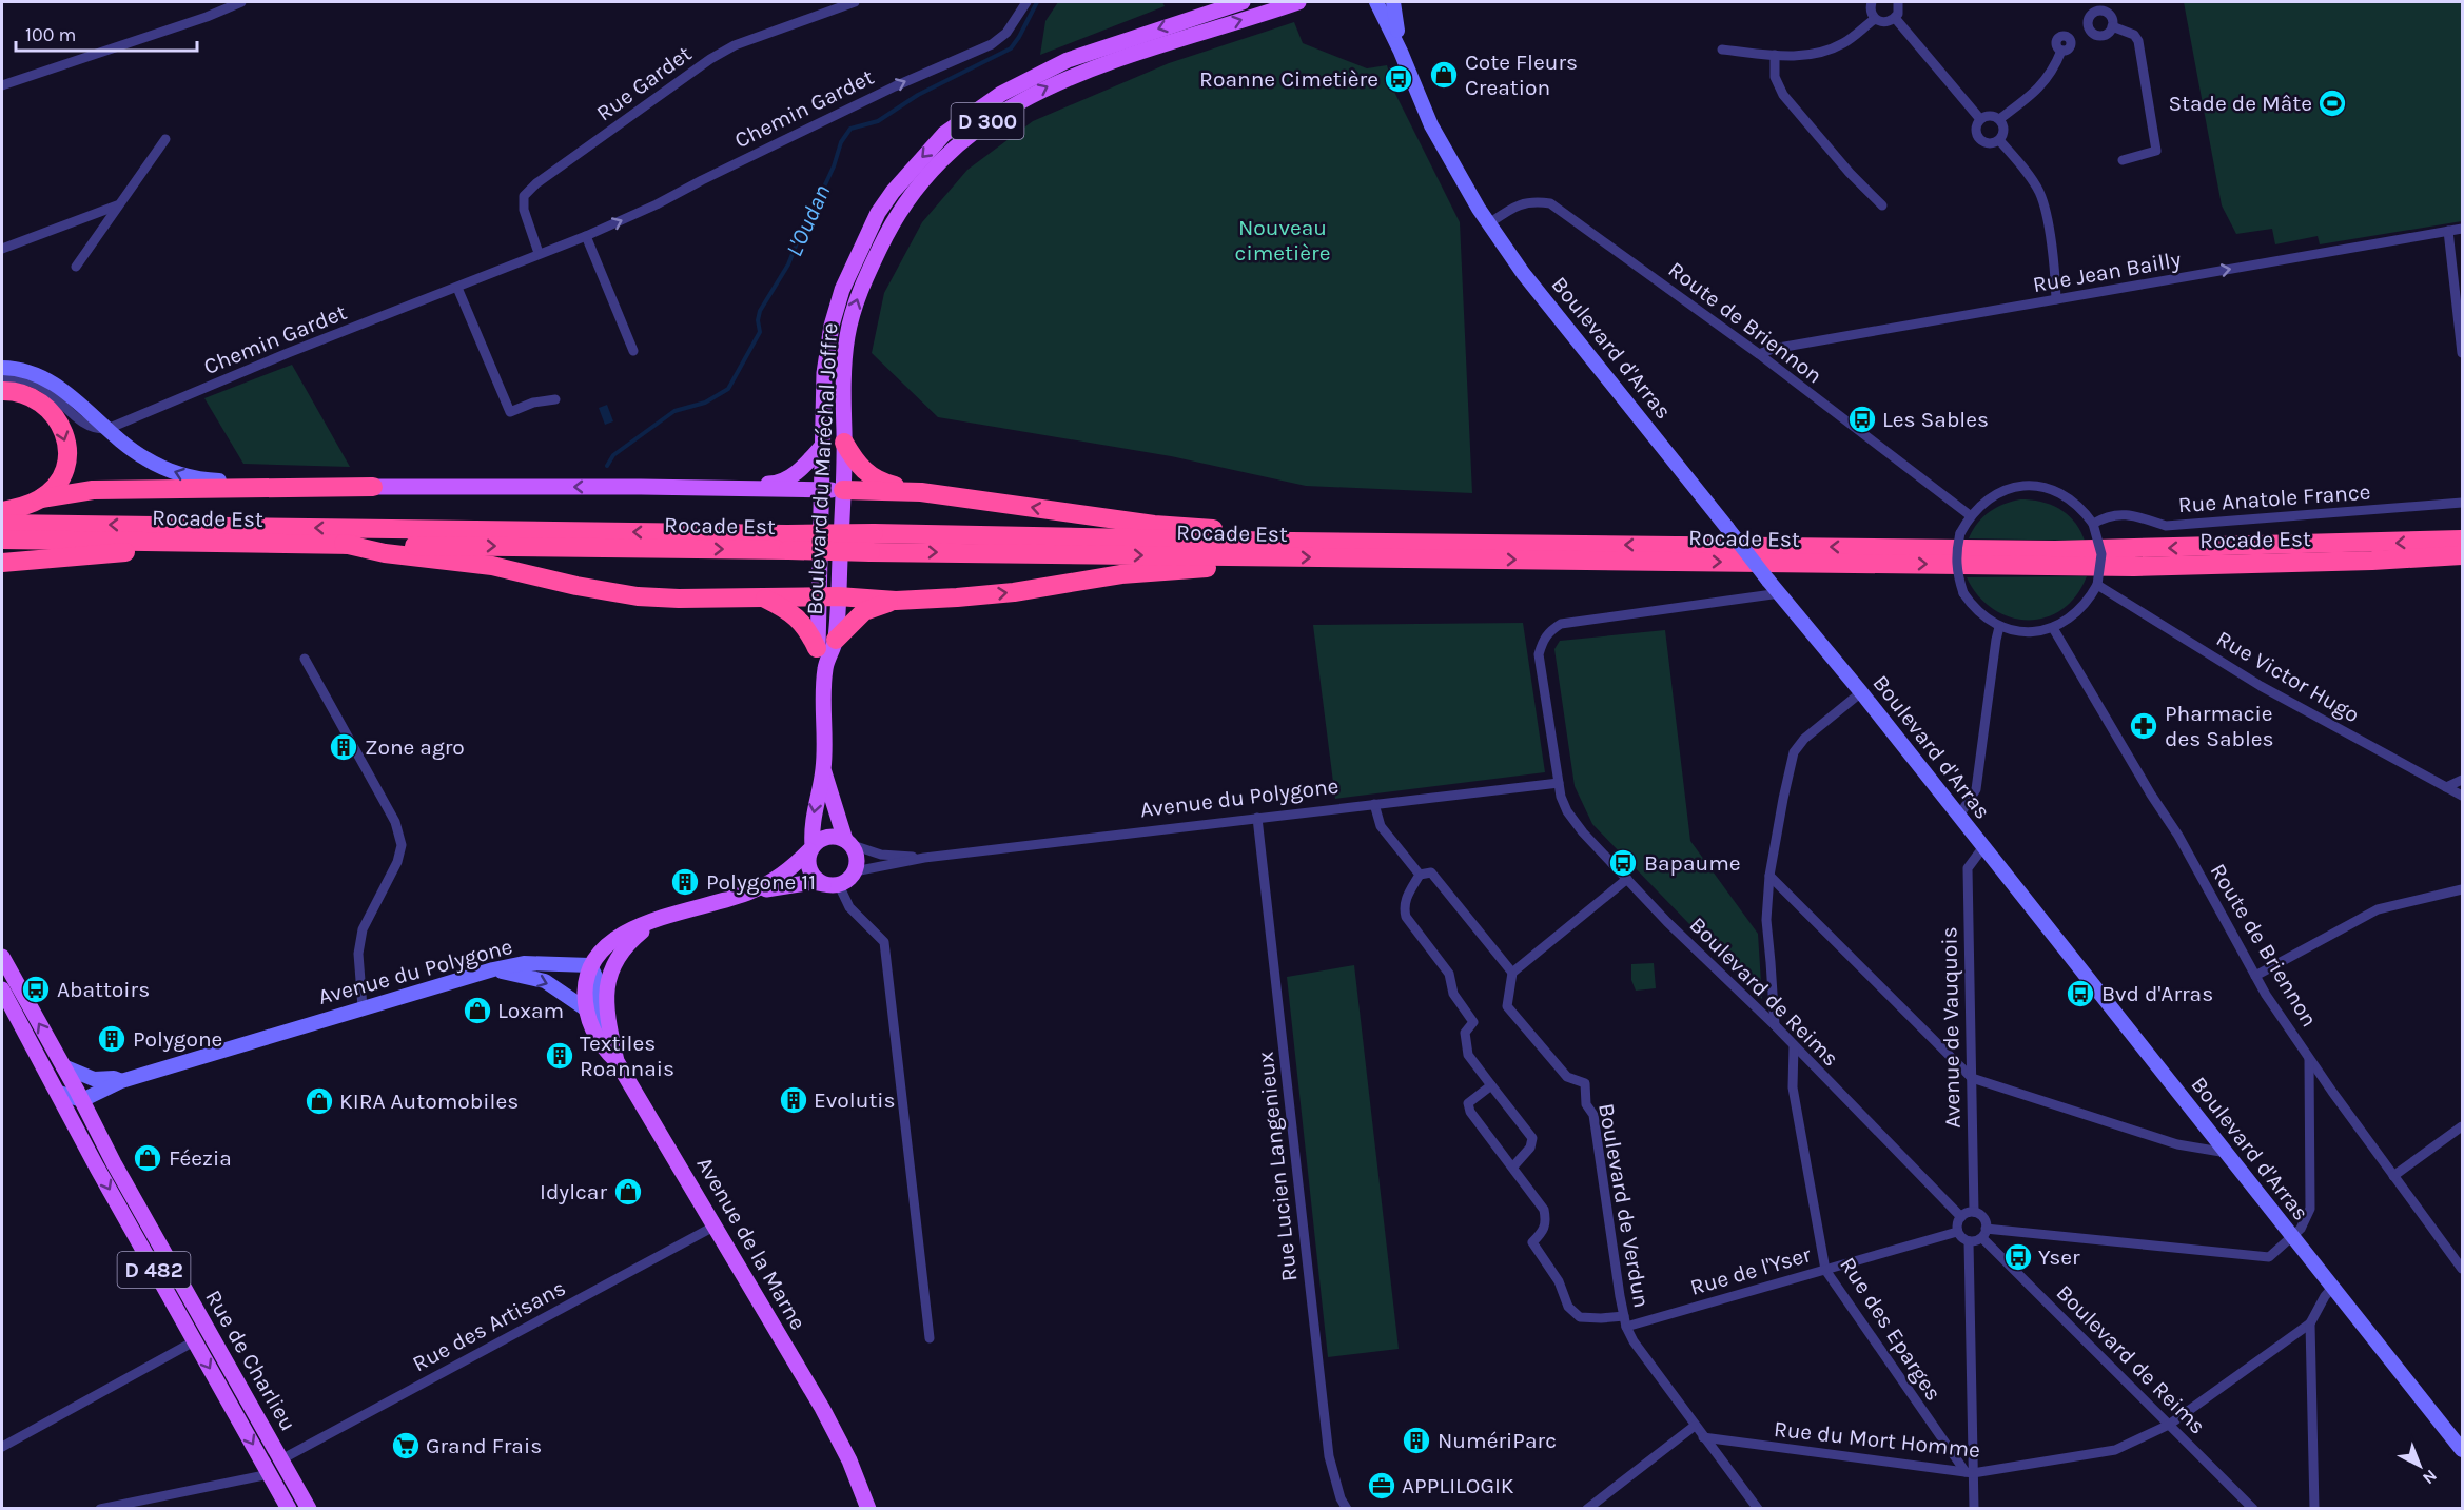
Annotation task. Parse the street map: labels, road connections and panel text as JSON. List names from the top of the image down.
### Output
{
  "streets": {
    "highway": ["Rocade Est"],
    "main road": [
      "D 300",
      "Boulevard d'Arras",
      "Boulevard du Maréchal Joffre",
      "Avenue du Polygone",
      "Avenue de la Marne",
      "D 482",
      "Rue de Charlieu"
    ],
    "street": [
      "Rue Gardet",
      "Chemin Gardet",
      "Rue Jean Bailly",
      "Route de Briennon",
      "Rue Anatole France",
      "Rue Victor Hugo",
      "Boulevard de Reims",
      "Avenue de Vauquois",
      "Rue Lucien Langenieux",
      "Boulevard de Verdun",
      "Rue de l'Yser",
      "Rue des Artisans",
      "Rue des Eparges",
      "Rue du Mort Homme"
    ]
  },
  "crossings": [
    ["Rue Gardet", "Chemin Gardet"],
    ["Rue Jean Bailly", "Route de Briennon"],
    ["Route de Briennon", "Boulevard d'Arras"],
    ["Route de Briennon", "Rue Anatole France"],
    ["Route de Briennon", "Rue Victor Hugo"],
    ["Boulevard d'Arras", "Boulevard de Reims"],
    ["Boulevard d'Arras", "Avenue de Vauquois"],
    ["Boulevard du Maréchal Joffre", "Avenue du Polygone"],
    ["Rue Anatole France", "Rue Victor Hugo"],
    ["Avenue du Polygone", "Boulevard de Reims"],
    ["Avenue du Polygone", "Rue Lucien Langenieux"],
    ["Avenue du Polygone", "Avenue de la Marne"],
    ["Avenue du Polygone", "Rue de Charlieu"],
    ["Boulevard de Reims", "Avenue de Vauquois"],
    ["Boulevard de Reims", "Rue de l'Yser"],
    ["Boulevard de Reims", "Rue des Eparges"],
    ["Boulevard de Reims", "Rue du Mort Homme"],
    ["Avenue de Vauquois", "Rue de l'Yser"],
    ["Boulevard de Verdun", "Rue de l'Yser"],
    ["Boulevard de Verdun", "Rue du Mort Homme"],
    ["Avenue de la Marne", "Rue des Artisans"],
    ["Rue de l'Yser", "Rue des Eparges"],
    ["Rue des Artisans", "Rue de Charlieu"],
    ["Rue des Eparges", "Rue du Mort Homme"]
  ],
  "one_way": ["Chemin Gardet", "Rue Jean Bailly"],
  "water": ["L'Oudan"],
  "parks": ["Nouveau cimetière"],
  "places": {
    "shop": [
      "Cote Fleurs Creation",
      "Loxam",
      "KIRA Automobiles",
      "Féezia",
      "Idylcar"
    ],
    "bus stop": [
      "Roanne Cimetière",
      "Les Sables",
      "Bapaume",
      "Abattoirs",
      "Bvd d'Arras",
      "Yser"
    ],
    "sports": ["Stade de Mâte"],
    "pharmacy": ["Pharmacie des Sables"],
    "building": [
      "Zone agro",
      "Polygone 11",
      "Polygone",
      "Textiles Roannais",
      "Evolutis",
      "NumériParc"
    ],
    "supermarket": ["Grand Frais"],
    "office": ["APPLILOGIK"]
  },
  "scale_bar": "100 m",
  "north": "bottom right"
}
